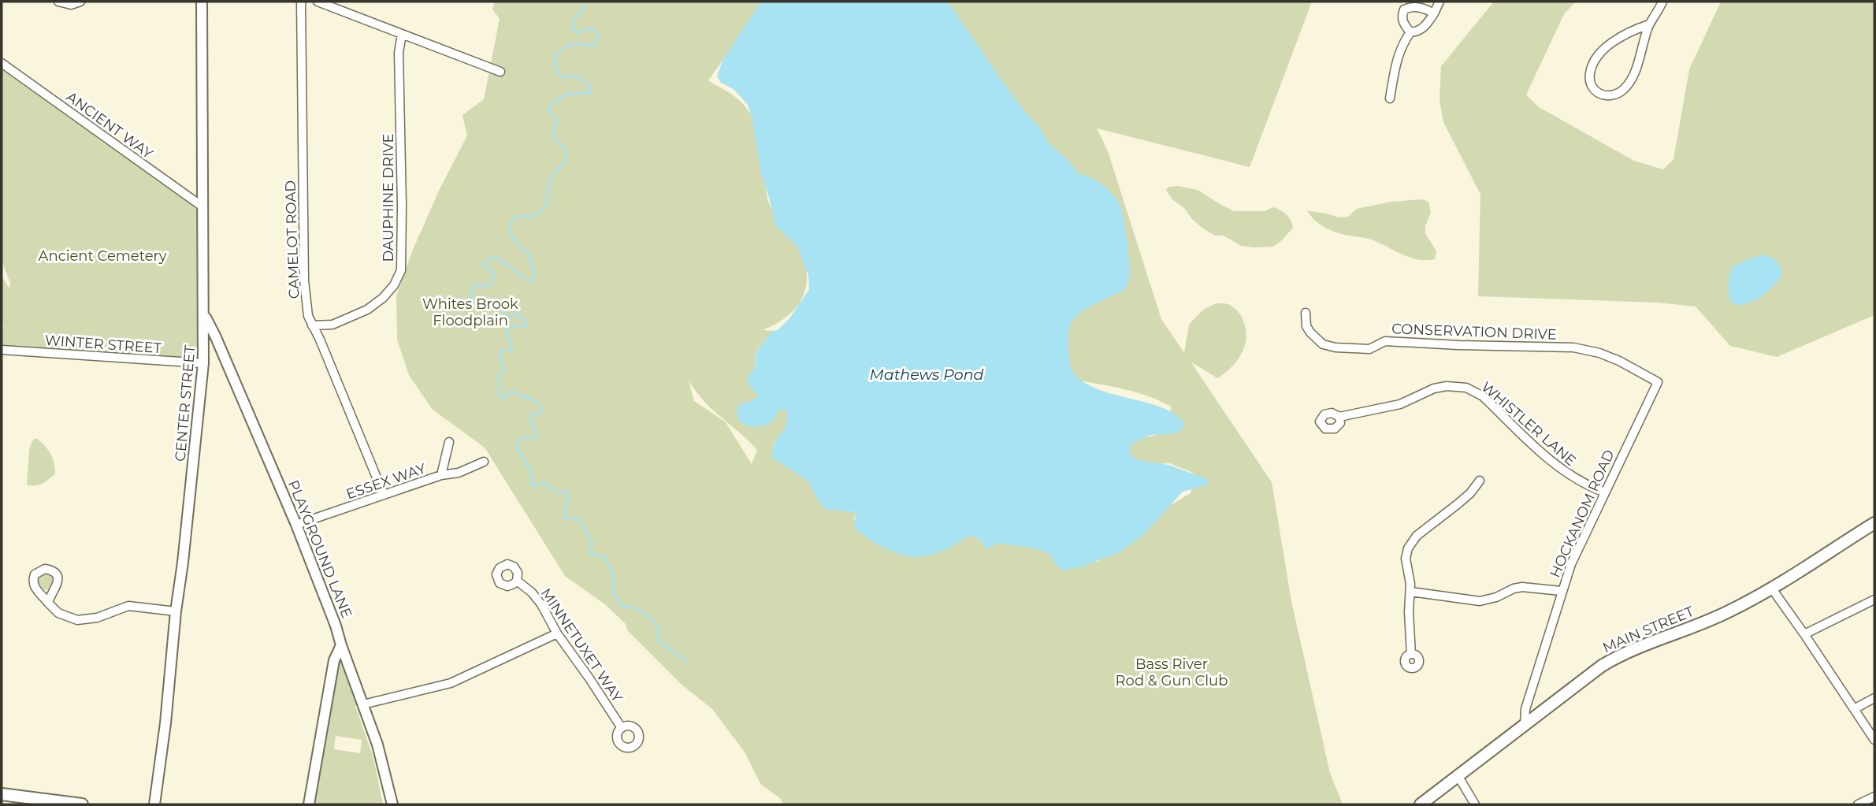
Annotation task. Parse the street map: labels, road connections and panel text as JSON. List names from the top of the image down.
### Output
{
  "streets": {
    "main road": ["MAIN STREET"],
    "street": [
      "ANCIENT WAY",
      "DAUPHINE DRIVE",
      "CAMELOT ROAD",
      "CONSERVATION DRIVE",
      "WINTER STREET",
      "CENTER STREET",
      "WHISTLER LANE",
      "ESSEX WAY",
      "HOCKANOM ROAD",
      "PLAYGROUND LANE",
      "MINNETUXET WAY"
    ]
  },
  "crossings": [
    ["ANCIENT WAY", "CENTER STREET"],
    ["DAUPHINE DRIVE", "CAMELOT ROAD"],
    ["CAMELOT ROAD", "ESSEX WAY"],
    ["CONSERVATION DRIVE", "HOCKANOM ROAD"],
    ["WINTER STREET", "CENTER STREET"],
    ["CENTER STREET", "PLAYGROUND LANE"],
    ["WHISTLER LANE", "HOCKANOM ROAD"],
    ["ESSEX WAY", "PLAYGROUND LANE"],
    ["HOCKANOM ROAD", "MAIN STREET"]
  ],
  "water": ["Mathews Pond"],
  "parks": ["Ancient Cemetery", "Whites Brook Floodplain", "Bass River Rod & Gun Club"]
}
